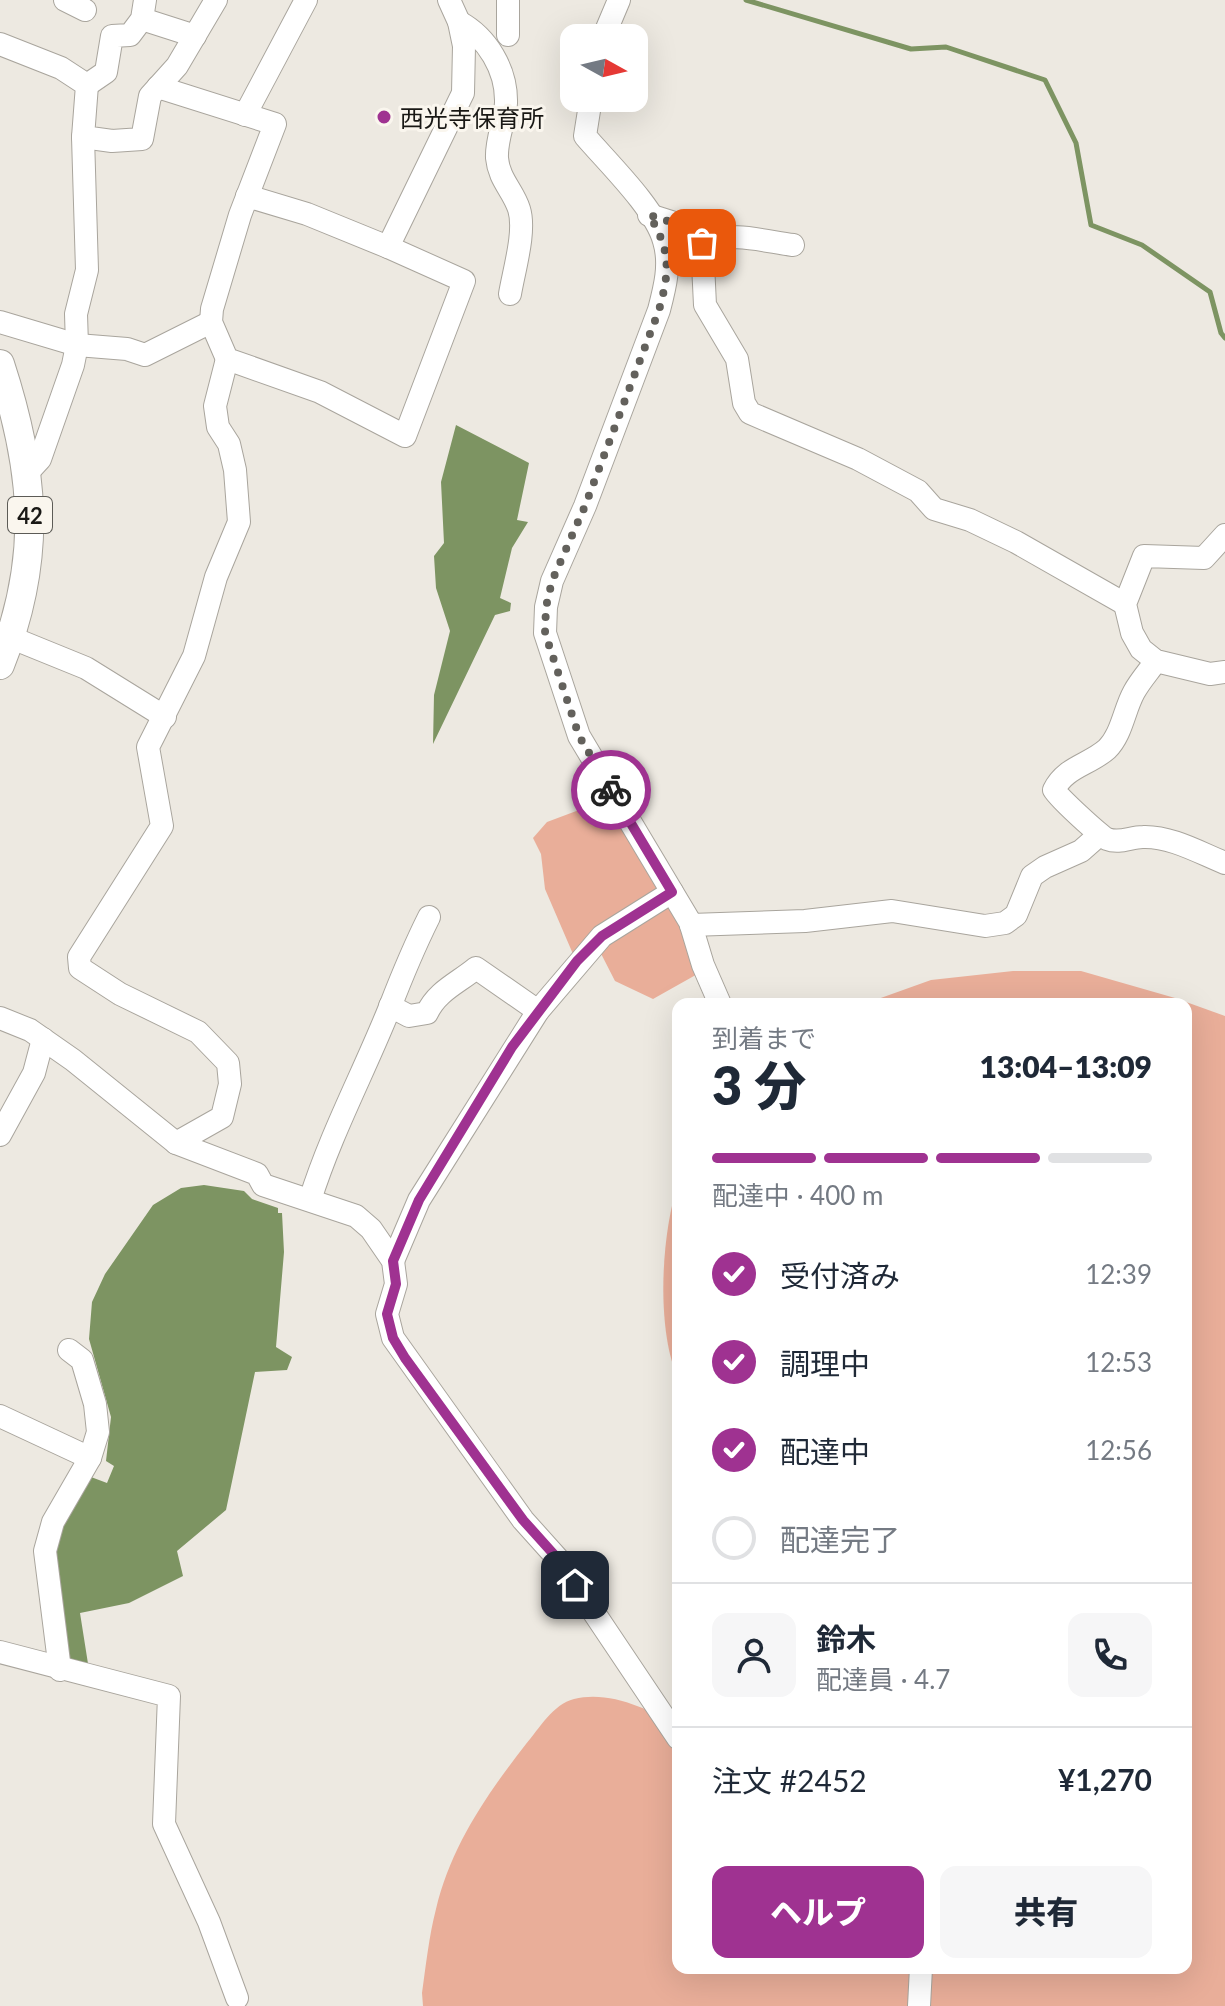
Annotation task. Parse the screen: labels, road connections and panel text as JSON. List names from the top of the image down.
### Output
{
  "streets": {
    "main road": ["42"]
  },
  "places": ["西光寺保育所"],
  "north": "right",
  "page": {
    "heading": ["3 分", "到着まで", "13:04–13:09"],
    "panel": [
      "鈴木",
      "配達員 · 4.7",
      "注文 #2452",
      "¥1,270"
    ],
    "bar": "配達中 · 400 m",
    "list": [
      ["受付済み", "12:39"],
      ["調理中", "12:53"],
      ["配達中", "12:56"],
      "配達完了"
    ],
    "buttons": ["ヘルプ", "共有"]
  }
}
